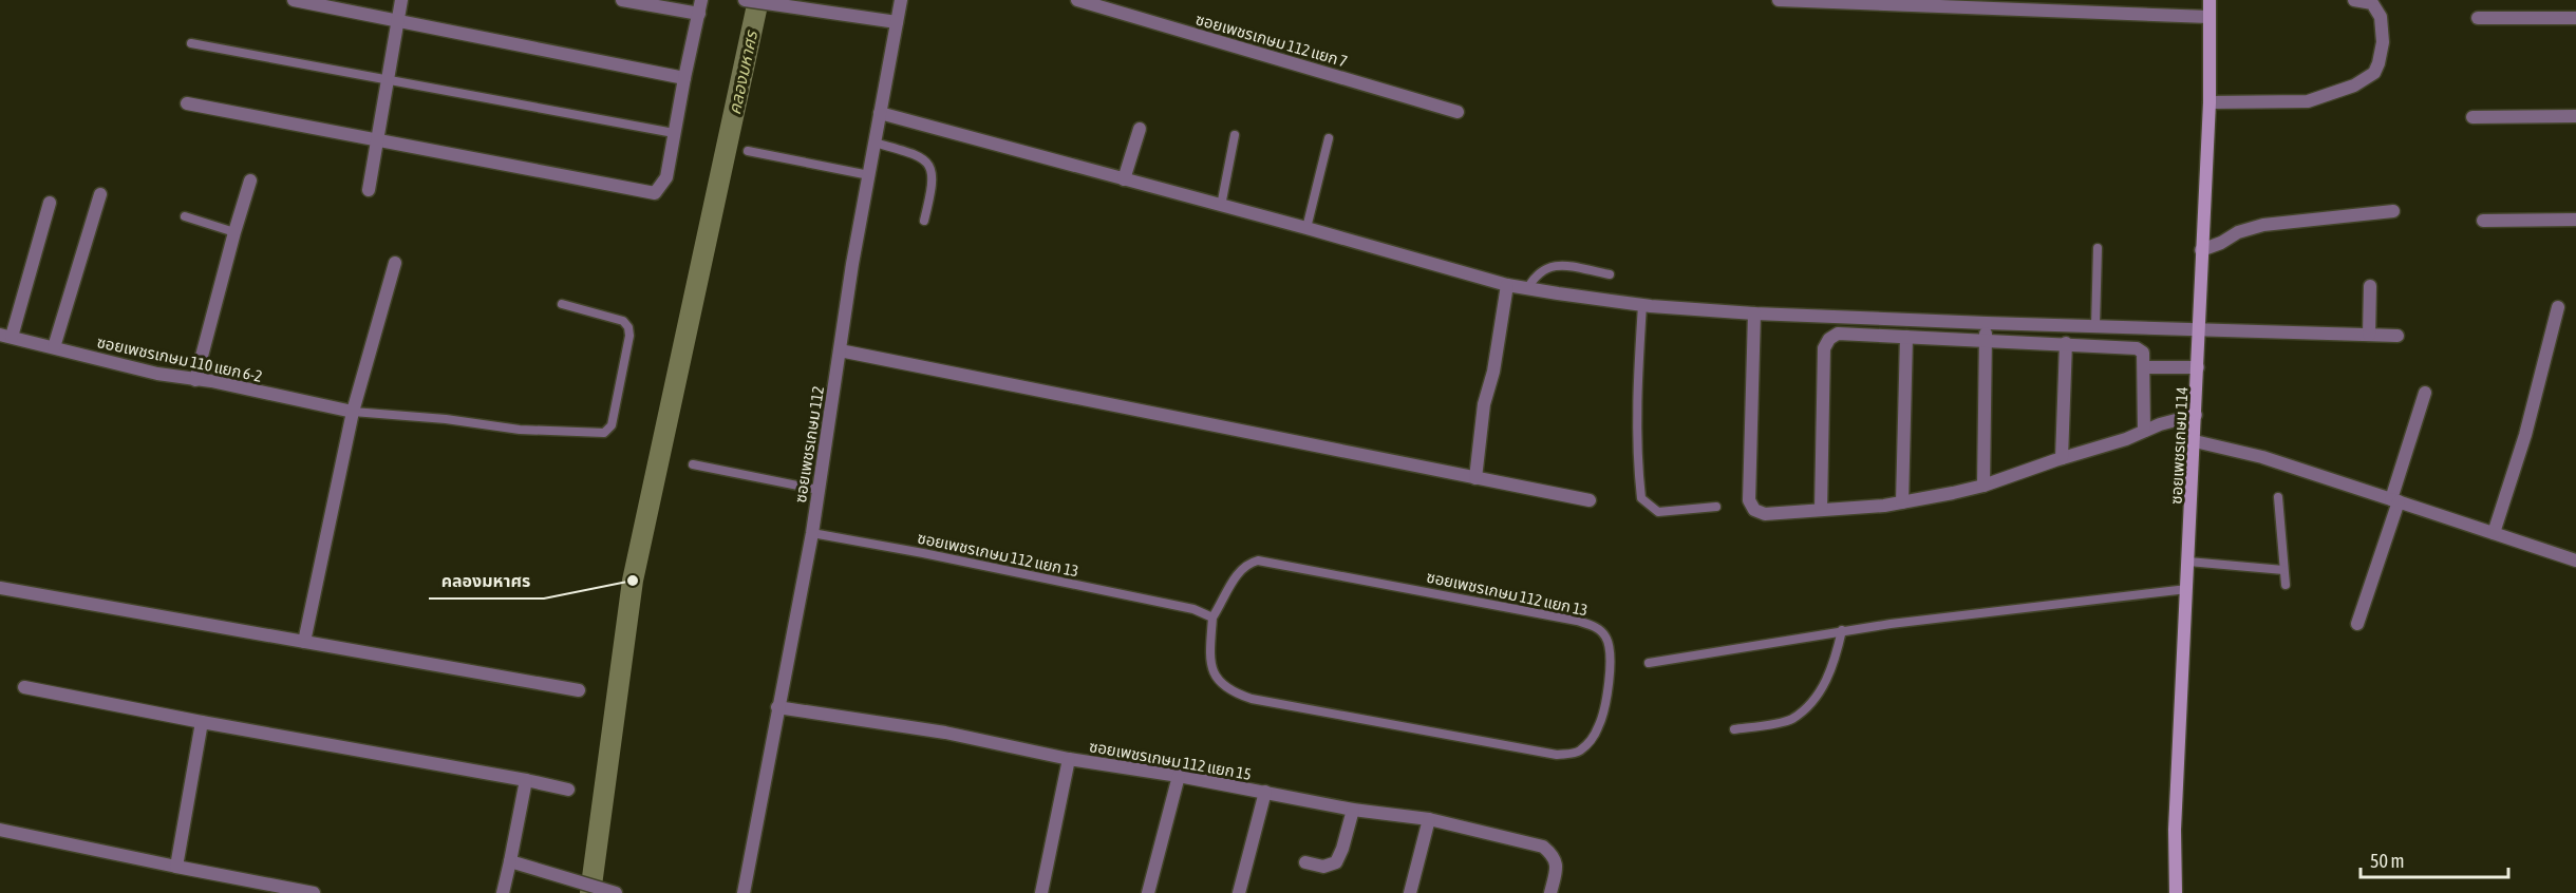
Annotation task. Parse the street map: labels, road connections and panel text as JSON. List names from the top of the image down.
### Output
{
  "streets": {
    "street": [
      "ซอยเพชรเกษม 112 แยก 7",
      "ซอยเพชรเกษม 110 แยก 6-2",
      "ซอยเพชรเกษม 112",
      "ซอยเพชรเกษม 114",
      "ซอยเพชรเกษม 112 แยก 15"
    ],
    "lane": ["ซอยเพชรเกษม 112 แยก 13"]
  },
  "crossings": [
    ["ซอยเพชรเกษม 112", "ซอยเพชรเกษม 112 แยก 13"],
    ["ซอยเพชรเกษม 112", "ซอยเพชรเกษม 112 แยก 15"]
  ],
  "water": ["คลองมหาศร"],
  "places": ["คลองมหาศร"],
  "scale_bar": "50 m"
}
